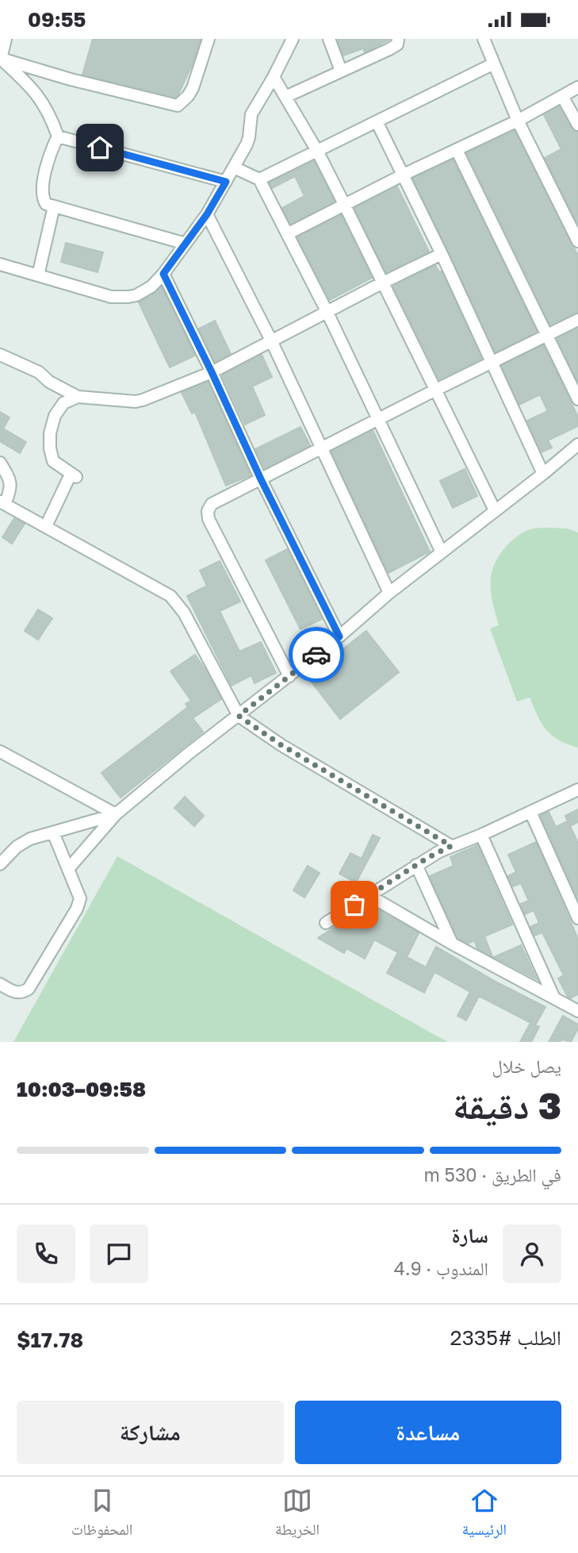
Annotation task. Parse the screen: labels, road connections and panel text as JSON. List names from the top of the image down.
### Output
{
  "page": {
    "status": "09:55",
    "heading": ["3 دقيقة", "يصل خلال", "09:58–10:03"],
    "panel": [
      "سارة",
      "المندوب · 4.9",
      "الطلب #2335",
      "$17.78"
    ],
    "bar": "في الطريق · 530 m",
    "buttons": ["مساعدة", "مشاركة"],
    "tabs": ["الرئيسية", "الخريطة", "المحفوظات"]
  }
}
